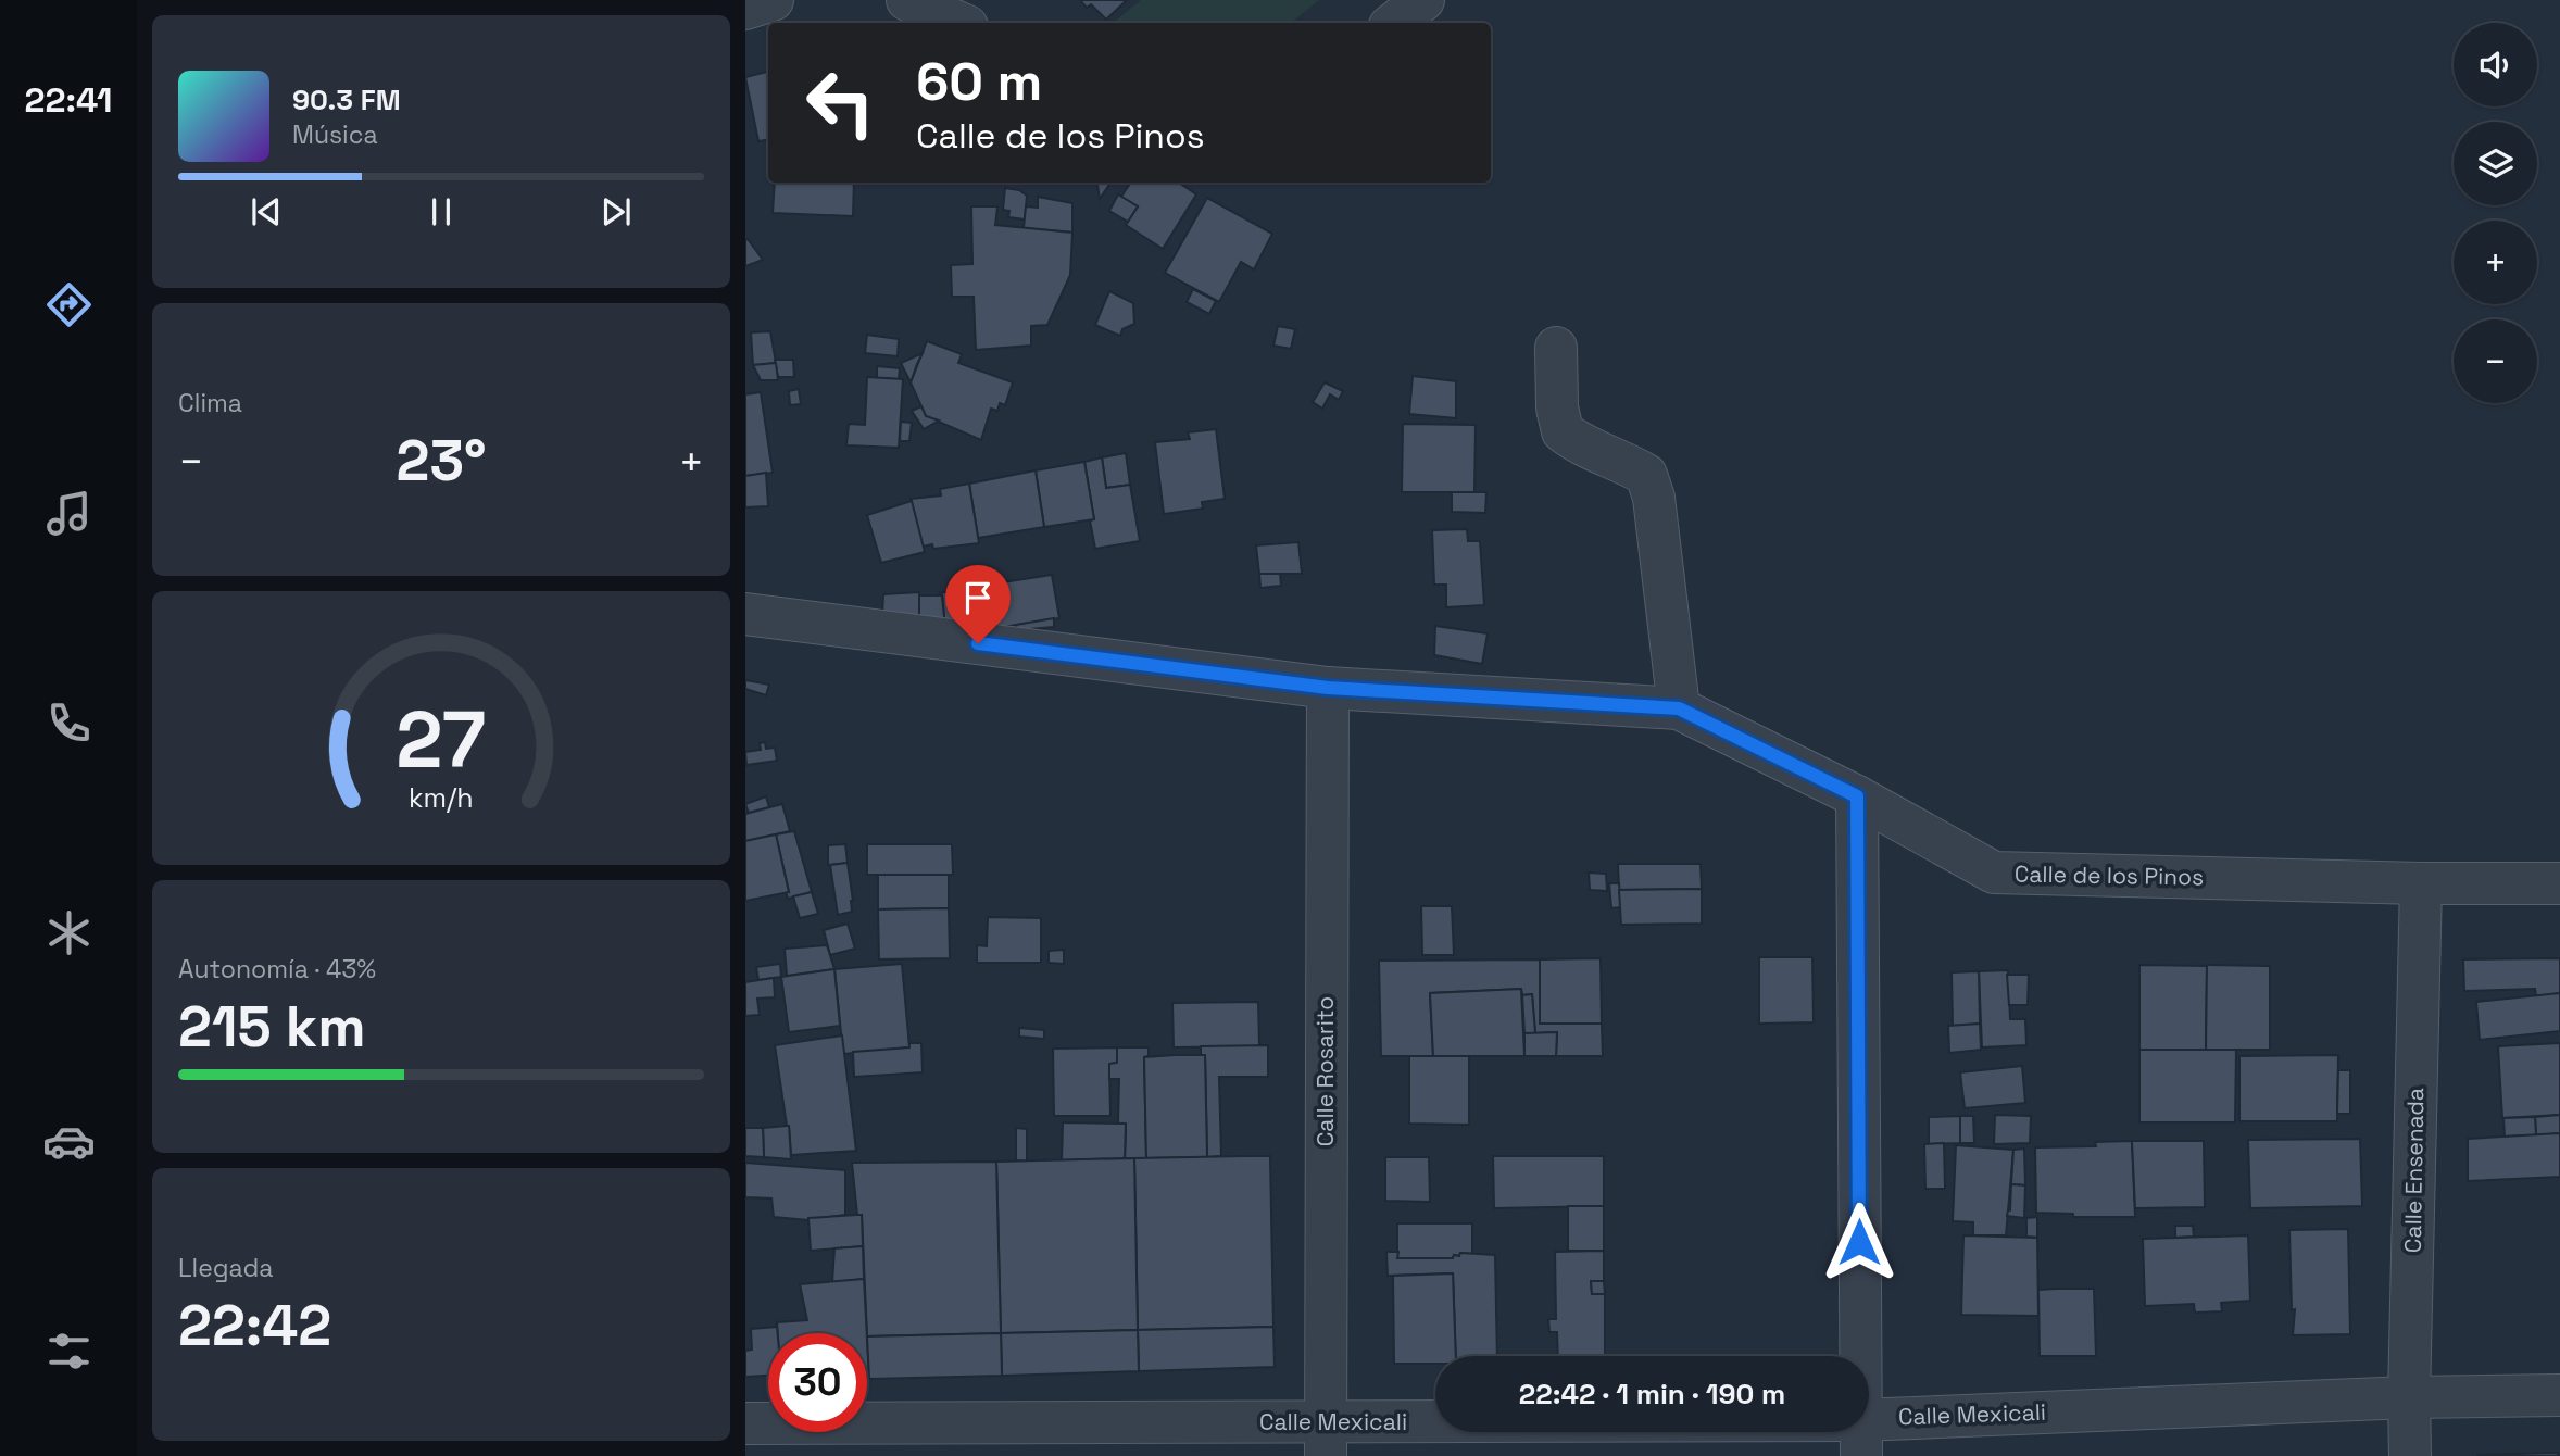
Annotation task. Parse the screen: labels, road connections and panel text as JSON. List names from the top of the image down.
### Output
{
  "streets": {
    "street": [
      "Calle de los Pinos",
      "Calle Rosarito",
      "Calle Ensenada",
      "Calle Mexicali"
    ]
  },
  "crossings": [
    ["Calle de los Pinos", "Calle Rosarito"],
    ["Calle de los Pinos", "Calle Ensenada"],
    ["Calle Rosarito", "Calle Mexicali"],
    ["Calle Ensenada", "Calle Mexicali"]
  ],
  "page": {
    "tabs": "22:41",
    "map_buttons": ["+", "−"],
    "turn": ["60 m", "Calle de los Pinos"],
    "song": ["90.3 FM", "Música"],
    "tile": [
      "Clima",
      ["Autonomía · 43%", "215 km"],
      ["Llegada", "22:42"]
    ],
    "heat": ["−", "23°", "+"],
    "limit": "30",
    "trip": "22:42 · 1 min · 190 m",
    "gauge": ["27", "km/h"]
  }
}
